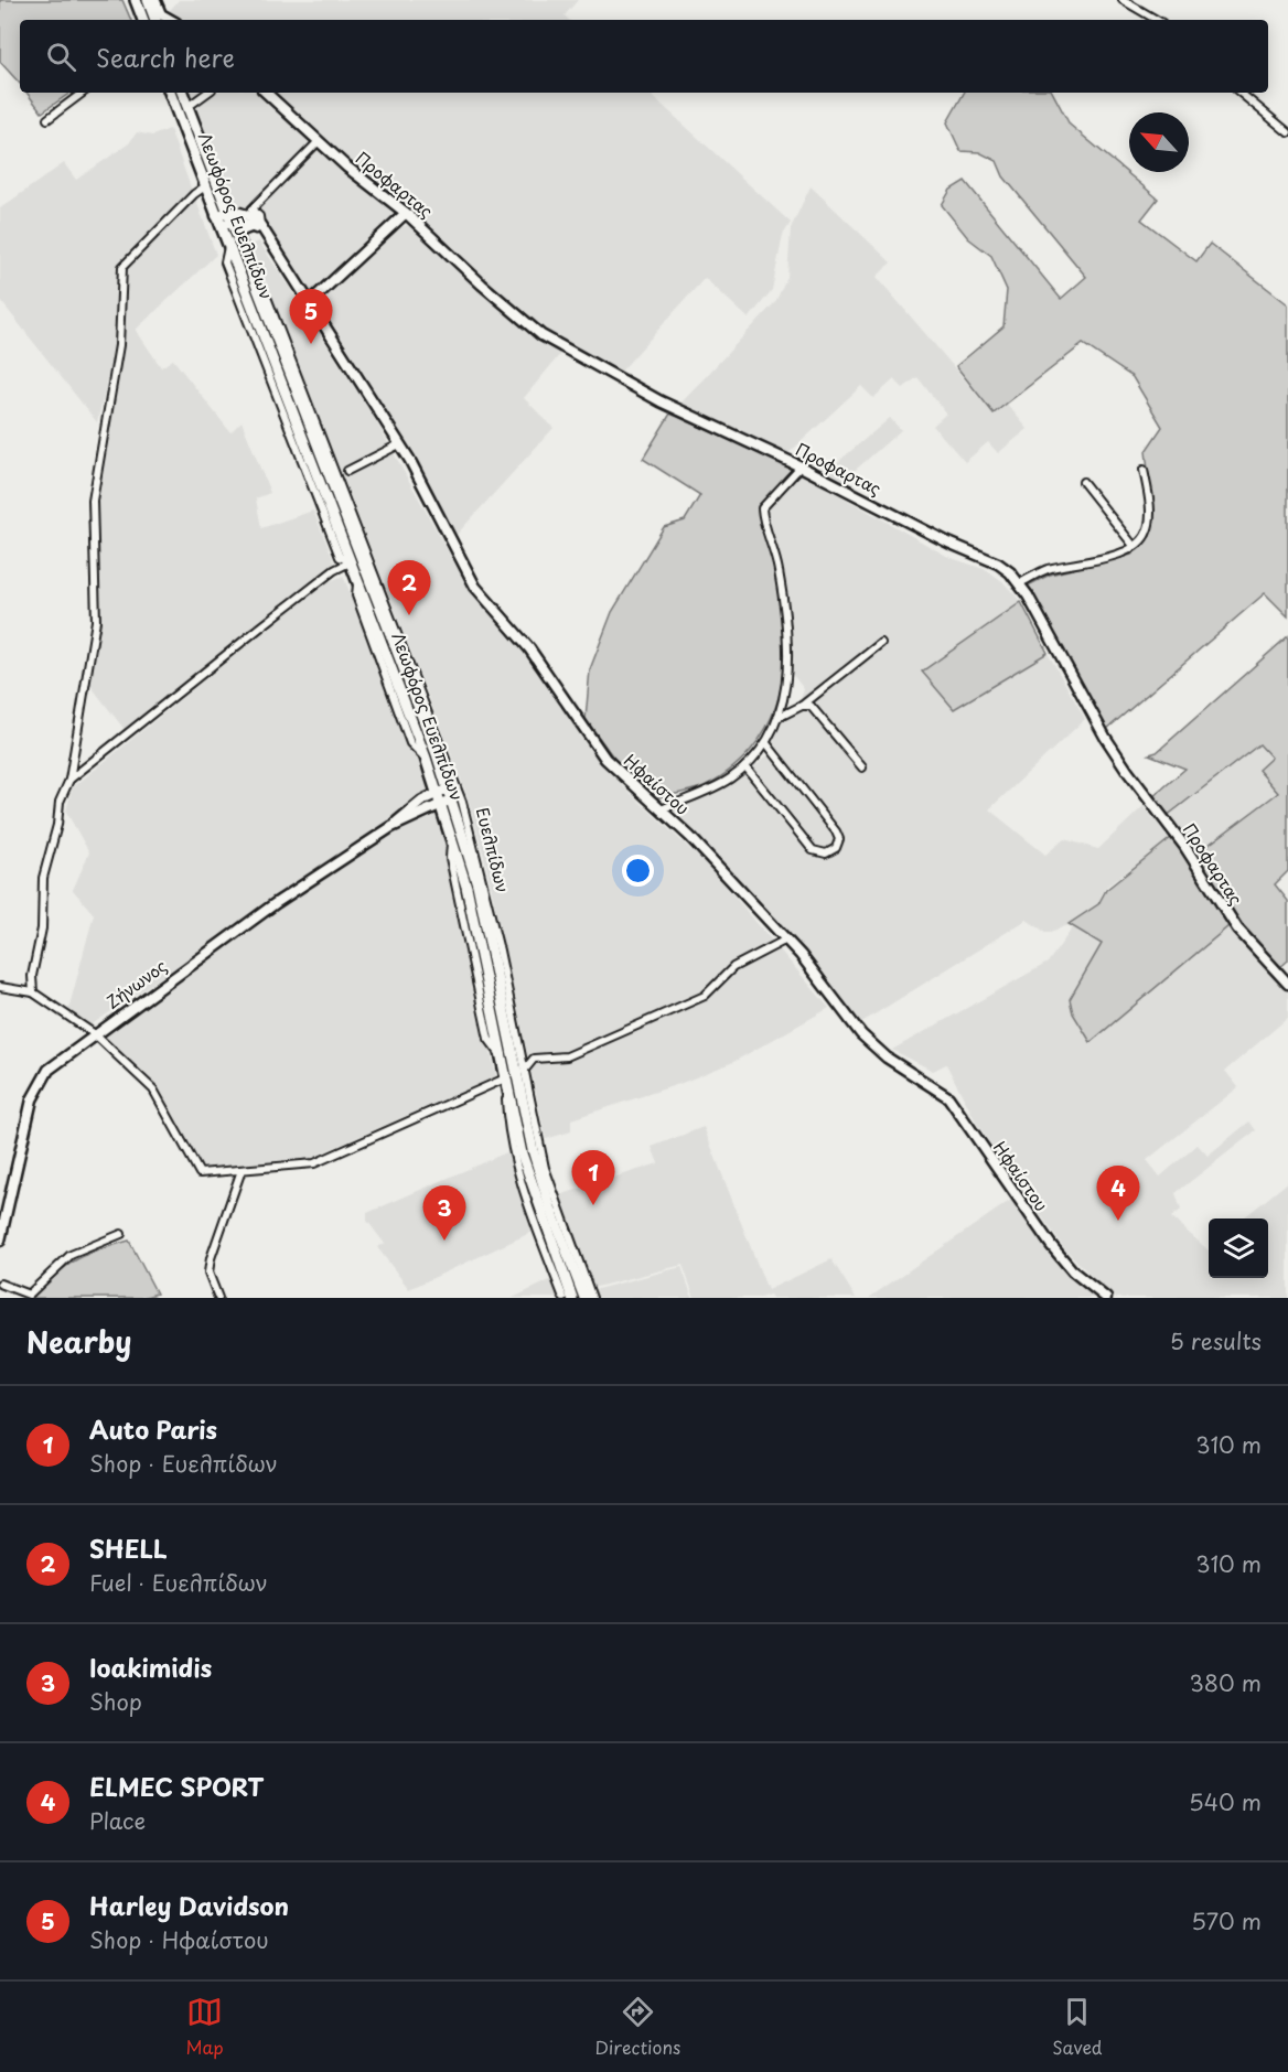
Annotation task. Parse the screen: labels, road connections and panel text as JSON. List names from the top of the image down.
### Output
{
  "streets": {
    "main road": ["Λεωφόρος Ευελπίδων"],
    "street": [
      "Προφαρτας",
      "Ηφαίστου",
      "Ευελπίδων",
      "Ζήνωνος"
    ]
  },
  "crossings": [
    ["Λεωφόρος Ευελπίδων", "Ευελπίδων"]
  ],
  "north": "top left",
  "page": {
    "search": "Search here",
    "pins": [
      "5",
      "2",
      "1",
      "4",
      "3"
    ],
    "heading": ["Nearby", "5 results"],
    "list": [
      {
        "mark": "1",
        "name": "Auto Paris",
        "note": "Shop · Ευελπίδων",
        "value": "310 m"
      },
      {
        "mark": "2",
        "name": "SHELL",
        "note": "Fuel · Ευελπίδων",
        "value": "310 m"
      },
      {
        "mark": "3",
        "name": "Ioakimidis",
        "note": "Shop",
        "value": "380 m"
      },
      {
        "mark": "4",
        "name": "ELMEC SPORT",
        "note": "Place",
        "value": "540 m"
      },
      {
        "mark": "5",
        "name": "Harley Davidson",
        "note": "Shop · Ηφαίστου",
        "value": "570 m"
      }
    ],
    "nav": ["Map", "Directions", "Saved"]
  }
}
